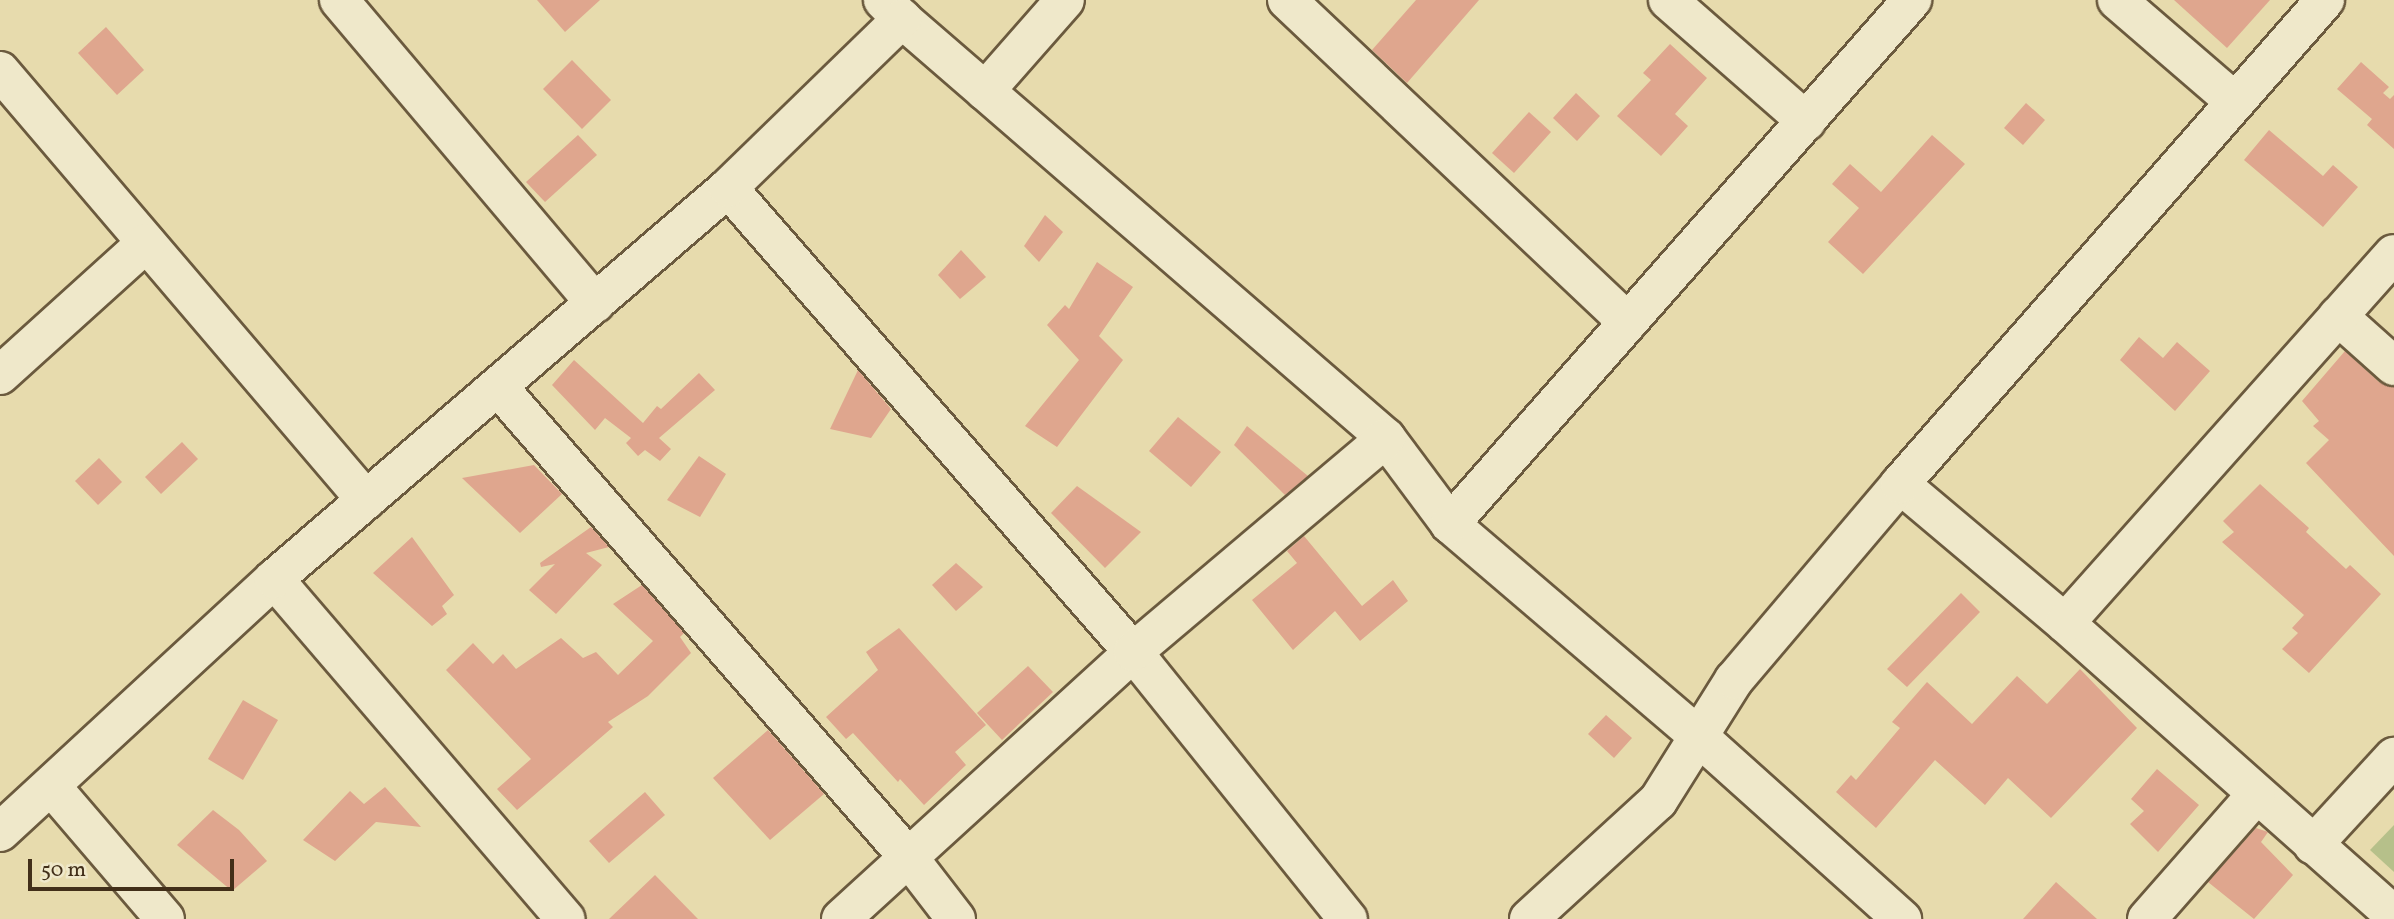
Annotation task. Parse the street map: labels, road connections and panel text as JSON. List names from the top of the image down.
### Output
{
  "scale_bar": "50 m"
}
